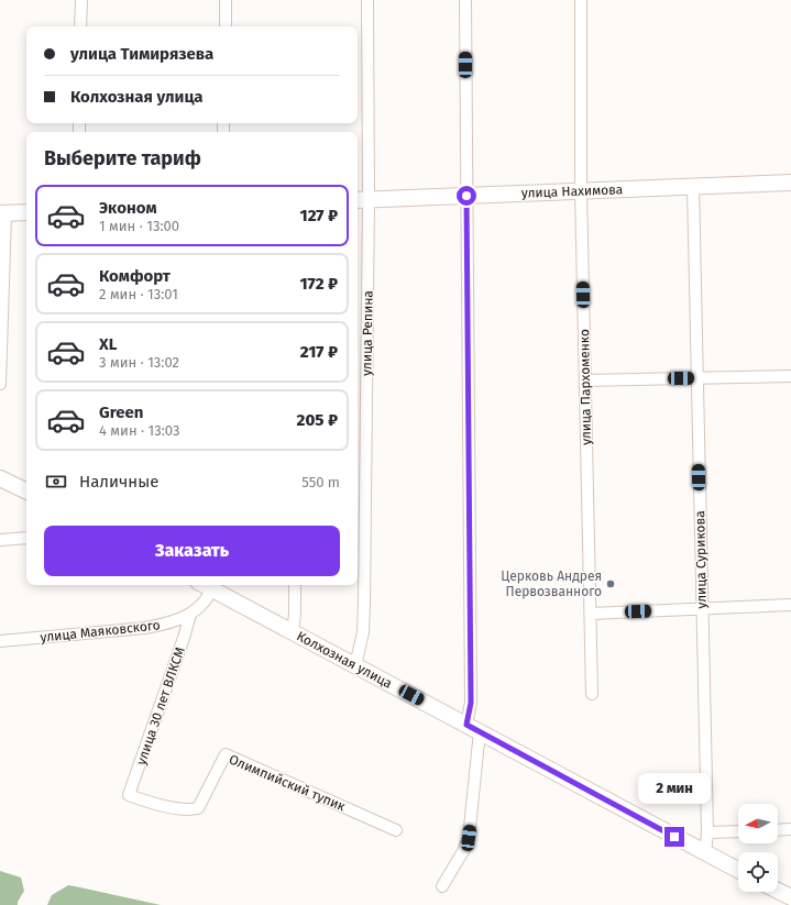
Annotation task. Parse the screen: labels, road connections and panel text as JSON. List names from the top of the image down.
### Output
{
  "streets": {
    "main road": ["улица Нахимова", "Колхозная улица"],
    "street": [
      "улица Репина",
      "улица Пархоменко",
      "улица Сурикова",
      "улица Маяковского",
      "улица 30 лет ВЛКСМ",
      "Олимпийский тупик"
    ]
  },
  "crossings": [
    ["улица Нахимова", "улица Репина"],
    ["улица Нахимова", "улица Пархоменко"],
    ["улица Нахимова", "улица Сурикова"],
    ["улица Репина", "Колхозная улица"],
    ["улица Сурикова", "Колхозная улица"],
    ["улица Маяковского", "Колхозная улица"],
    ["улица Маяковского", "улица 30 лет ВЛКСМ"],
    ["улица 30 лет ВЛКСМ", "Олимпийский тупик"]
  ],
  "places": ["Церковь Андрея Первозванного"],
  "north": "left",
  "page": {
    "banner": ["улица Тимирязева", "Колхозная улица"],
    "heading": "Выберите тариф",
    "list": [
      {
        "name": "Эконом",
        "note": "1 мин · 13:00",
        "value": "127 ₽"
      },
      {
        "name": "Комфорт",
        "note": "2 мин · 13:01",
        "value": "172 ₽"
      },
      {
        "name": "XL",
        "note": "3 мин · 13:02",
        "value": "217 ₽"
      },
      {
        "name": "Green",
        "note": "4 мин · 13:03",
        "value": "205 ₽"
      }
    ],
    "pay": ["Наличные", "550 m"],
    "buttons": "Заказать",
    "bubble": "2 мин"
  }
}
